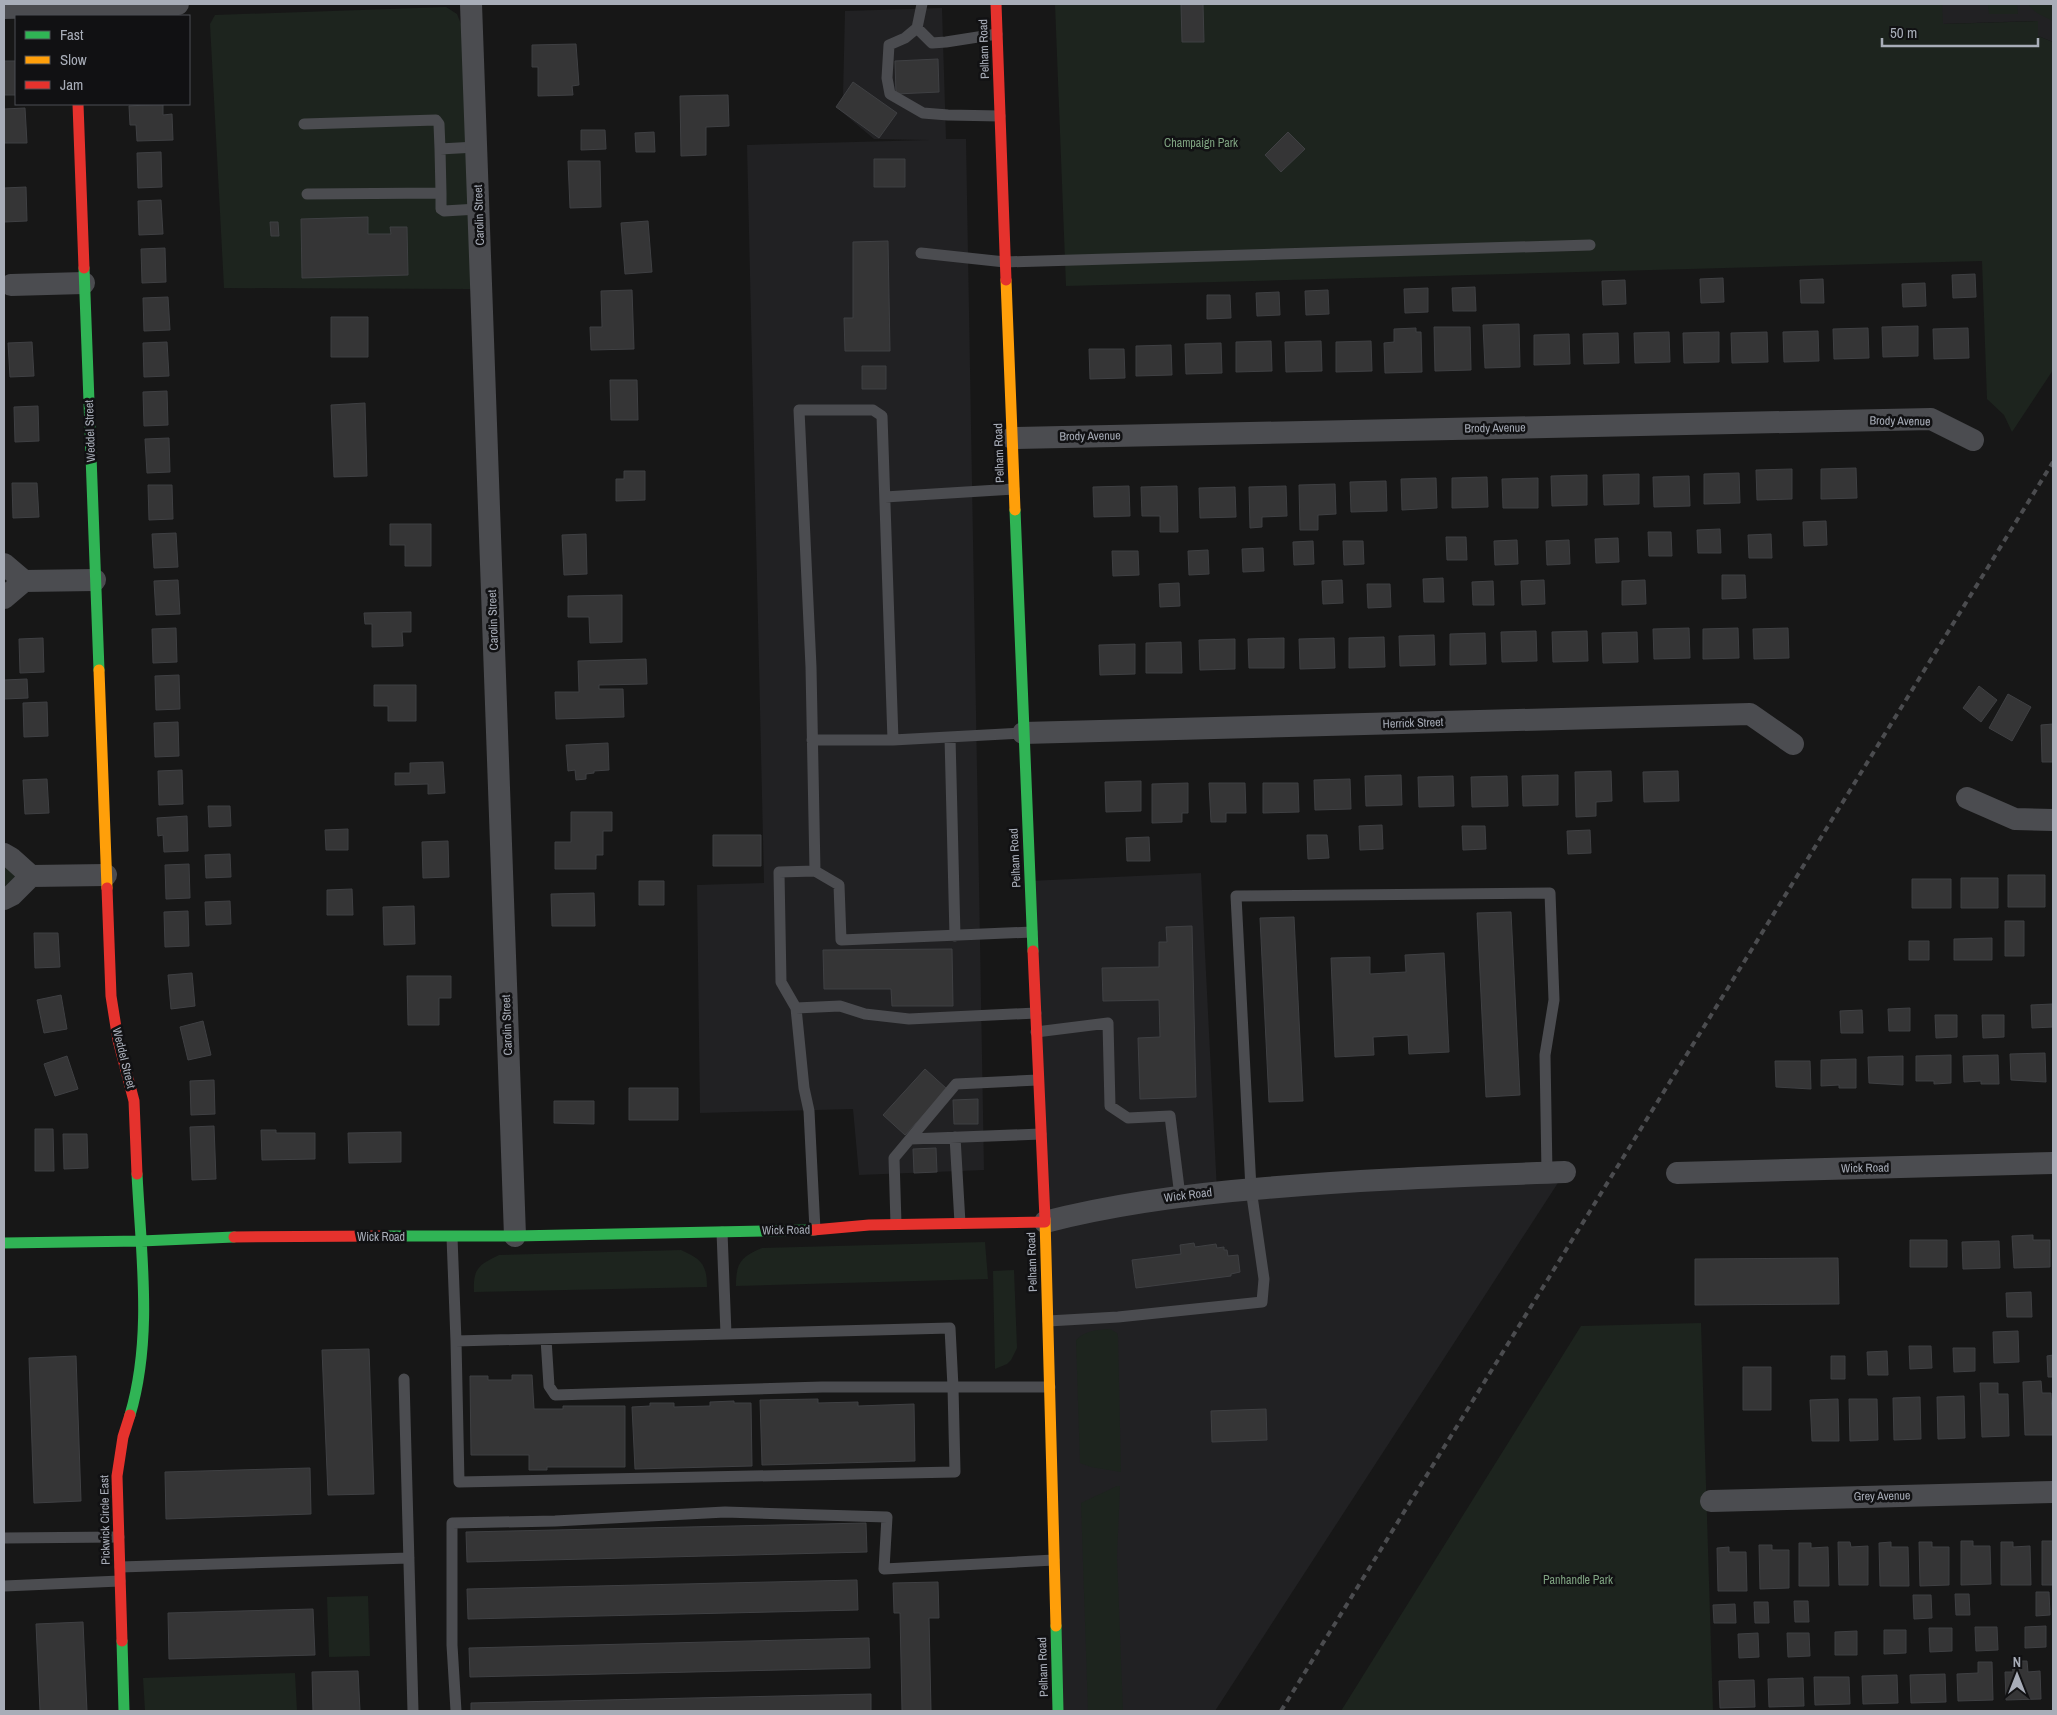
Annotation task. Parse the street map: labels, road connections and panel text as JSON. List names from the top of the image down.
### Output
{
  "streets": {
    "street": [
      "Pelham Road",
      "Carolin Street",
      "Brody Avenue",
      "Weddel Street",
      "Herrick Street",
      "Wick Road",
      "Grey Avenue",
      "Pickwick Circle East"
    ]
  },
  "crossings": [
    ["Pelham Road", "Brody Avenue"],
    ["Pelham Road", "Herrick Street"],
    ["Pelham Road", "Wick Road"],
    ["Carolin Street", "Wick Road"],
    ["Weddel Street", "Wick Road"],
    ["Weddel Street", "Pickwick Circle East"],
    ["Wick Road", "Pickwick Circle East"]
  ],
  "parks": ["Champaign Park", "Panhandle Park"],
  "legend": ["Fast", "Slow", "Jam"],
  "scale_bar": "50 m",
  "north": "top"
}
